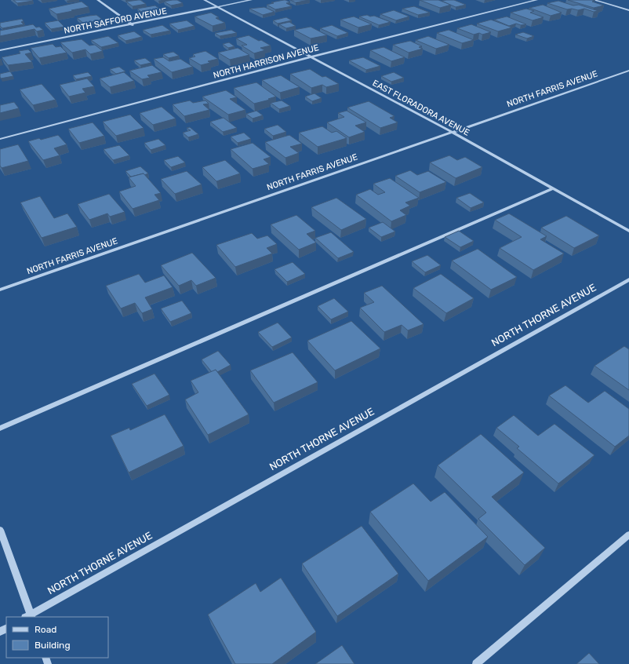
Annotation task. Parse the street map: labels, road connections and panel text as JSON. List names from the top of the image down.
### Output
{
  "streets": {
    "street": [
      "NORTH SAFFORD AVENUE",
      "NORTH HARRISON AVENUE",
      "NORTH FARRIS AVENUE",
      "EAST FLORADORA AVENUE",
      "NORTH THORNE AVENUE"
    ]
  },
  "crossings": [
    ["NORTH SAFFORD AVENUE", "EAST FLORADORA AVENUE"],
    ["NORTH HARRISON AVENUE", "EAST FLORADORA AVENUE"],
    ["NORTH FARRIS AVENUE", "EAST FLORADORA AVENUE"]
  ],
  "legend": ["Road", "Building"]
}
